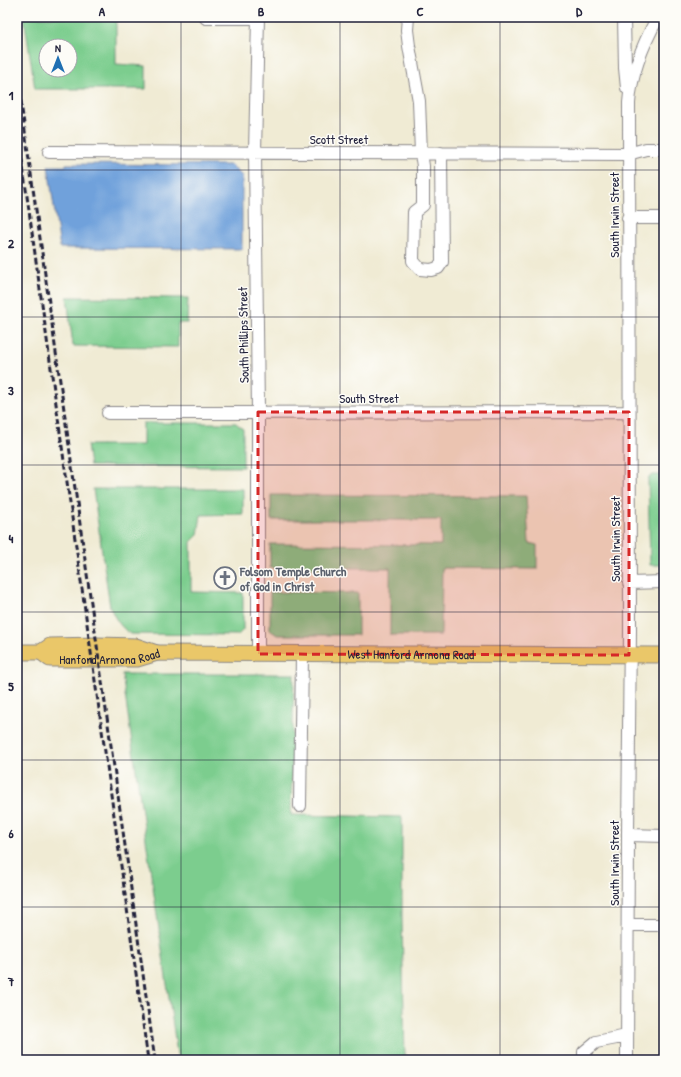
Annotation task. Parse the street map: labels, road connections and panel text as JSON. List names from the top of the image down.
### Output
{
  "streets": {
    "main road": ["Hanford Armona Road", "West Hanford Armona Road"],
    "street": [
      "Scott Street",
      "South Irwin Street",
      "South Phillips Street",
      "South Street"
    ]
  },
  "crossings": [
    ["Scott Street", "South Irwin Street"],
    ["Scott Street", "South Phillips Street"],
    ["South Irwin Street", "South Street"],
    ["South Irwin Street", "West Hanford Armona Road"],
    ["South Phillips Street", "South Street"],
    ["South Phillips Street", "West Hanford Armona Road"],
    ["Hanford Armona Road", "West Hanford Armona Road"]
  ],
  "places": {
    "church": ["Folsom Temple Church of God in Christ"]
  },
  "north": "top",
  "grid": {
    "columns": [
      "A",
      "B",
      "C",
      "D"
    ],
    "rows": [
      "1",
      "2",
      "3",
      "4",
      "5",
      "6",
      "7"
    ]
  }
}
